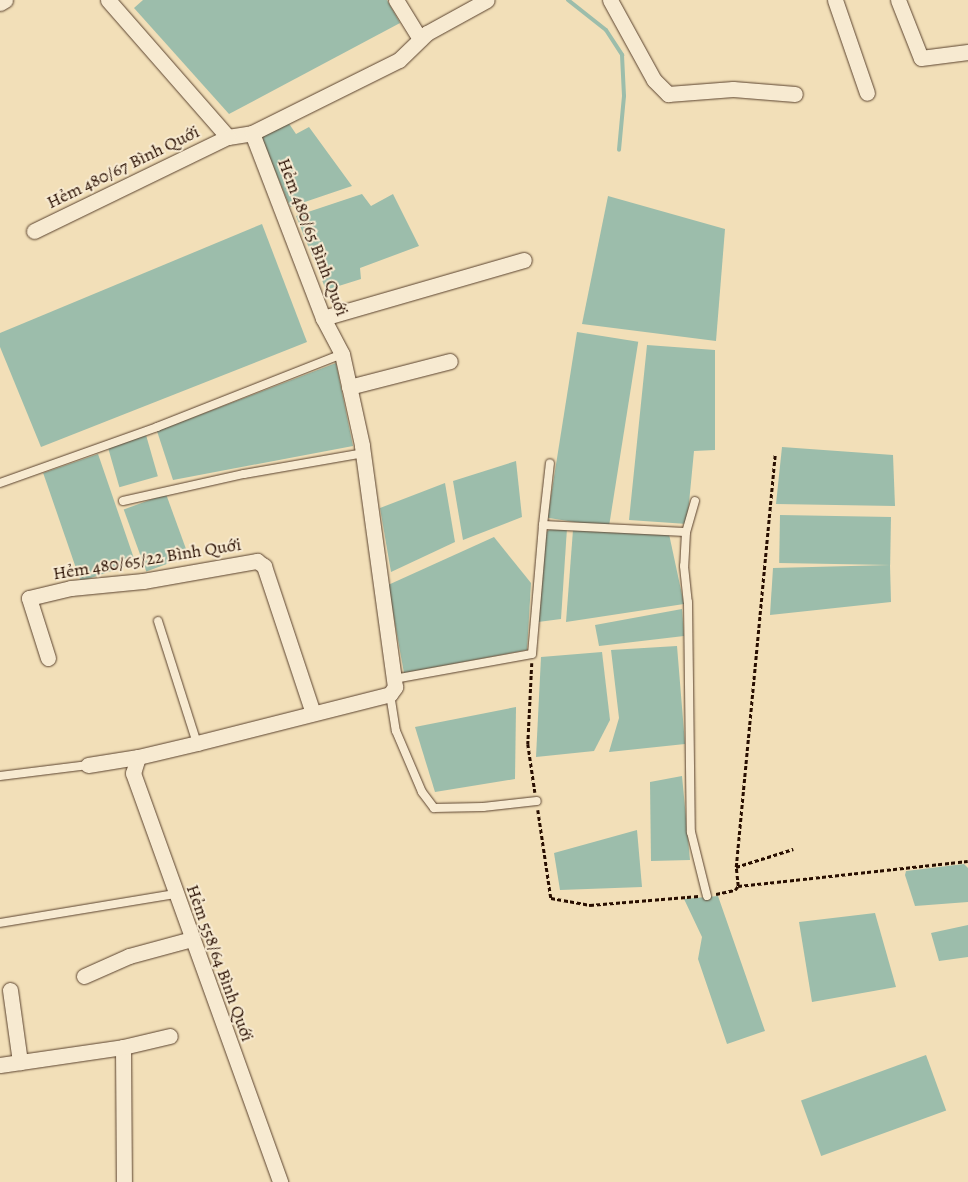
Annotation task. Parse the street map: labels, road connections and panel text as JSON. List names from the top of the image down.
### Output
{
  "streets": {
    "street": [
      "Hẻm 480/67 Bình Quới",
      "Hẻm 480/65 Bình Quới",
      "Hẻm 480/65/22 Bình Quới",
      "Hẻm 558/64 Bình Quới"
    ]
  },
  "crossings": [
    ["Hẻm 480/67 Bình Quới", "Hẻm 480/65 Bình Quới"]
  ]
}
